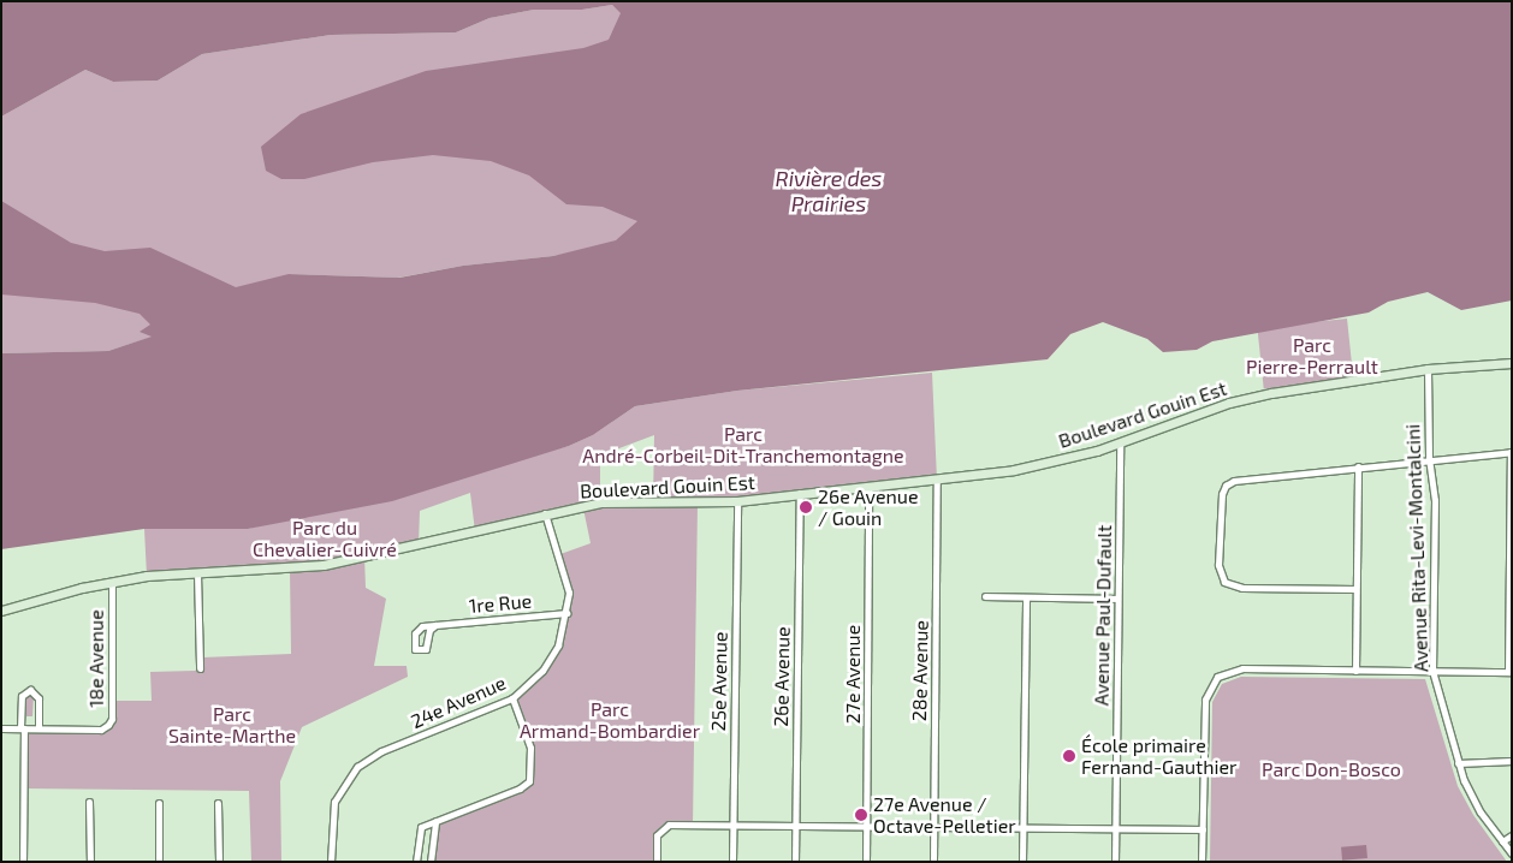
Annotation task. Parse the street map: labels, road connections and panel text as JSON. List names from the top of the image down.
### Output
{
  "streets": {
    "street": [
      "Boulevard Gouin Est",
      "Avenue Rita-Levi-Montalcini",
      "1re Rue",
      "Avenue Paul-Dufault",
      "18e Avenue",
      "28e Avenue",
      "27e Avenue",
      "26e Avenue",
      "25e Avenue",
      "24e Avenue"
    ]
  },
  "crossings": [
    ["Boulevard Gouin Est", "Avenue Rita-Levi-Montalcini"],
    ["Boulevard Gouin Est", "Avenue Paul-Dufault"],
    ["Boulevard Gouin Est", "18e Avenue"],
    ["Boulevard Gouin Est", "28e Avenue"],
    ["Boulevard Gouin Est", "27e Avenue"],
    ["Boulevard Gouin Est", "26e Avenue"],
    ["Boulevard Gouin Est", "25e Avenue"],
    ["Boulevard Gouin Est", "24e Avenue"],
    ["1re Rue", "24e Avenue"]
  ],
  "water": ["Rivière des Prairies"],
  "parks": [
    "Parc Pierre-Perrault",
    "Parc André-Corbeil-Dit-Tranchemontagne",
    "Parc du Chevalier-Cuivré",
    "Parc Armand-Bombardier",
    "Parc Sainte-Marthe",
    "Parc Don-Bosco"
  ],
  "places": ["26e Avenue / Gouin", "École primaire Fernand-Gauthier", "27e Avenue / Octave-Pelletier"]
}
